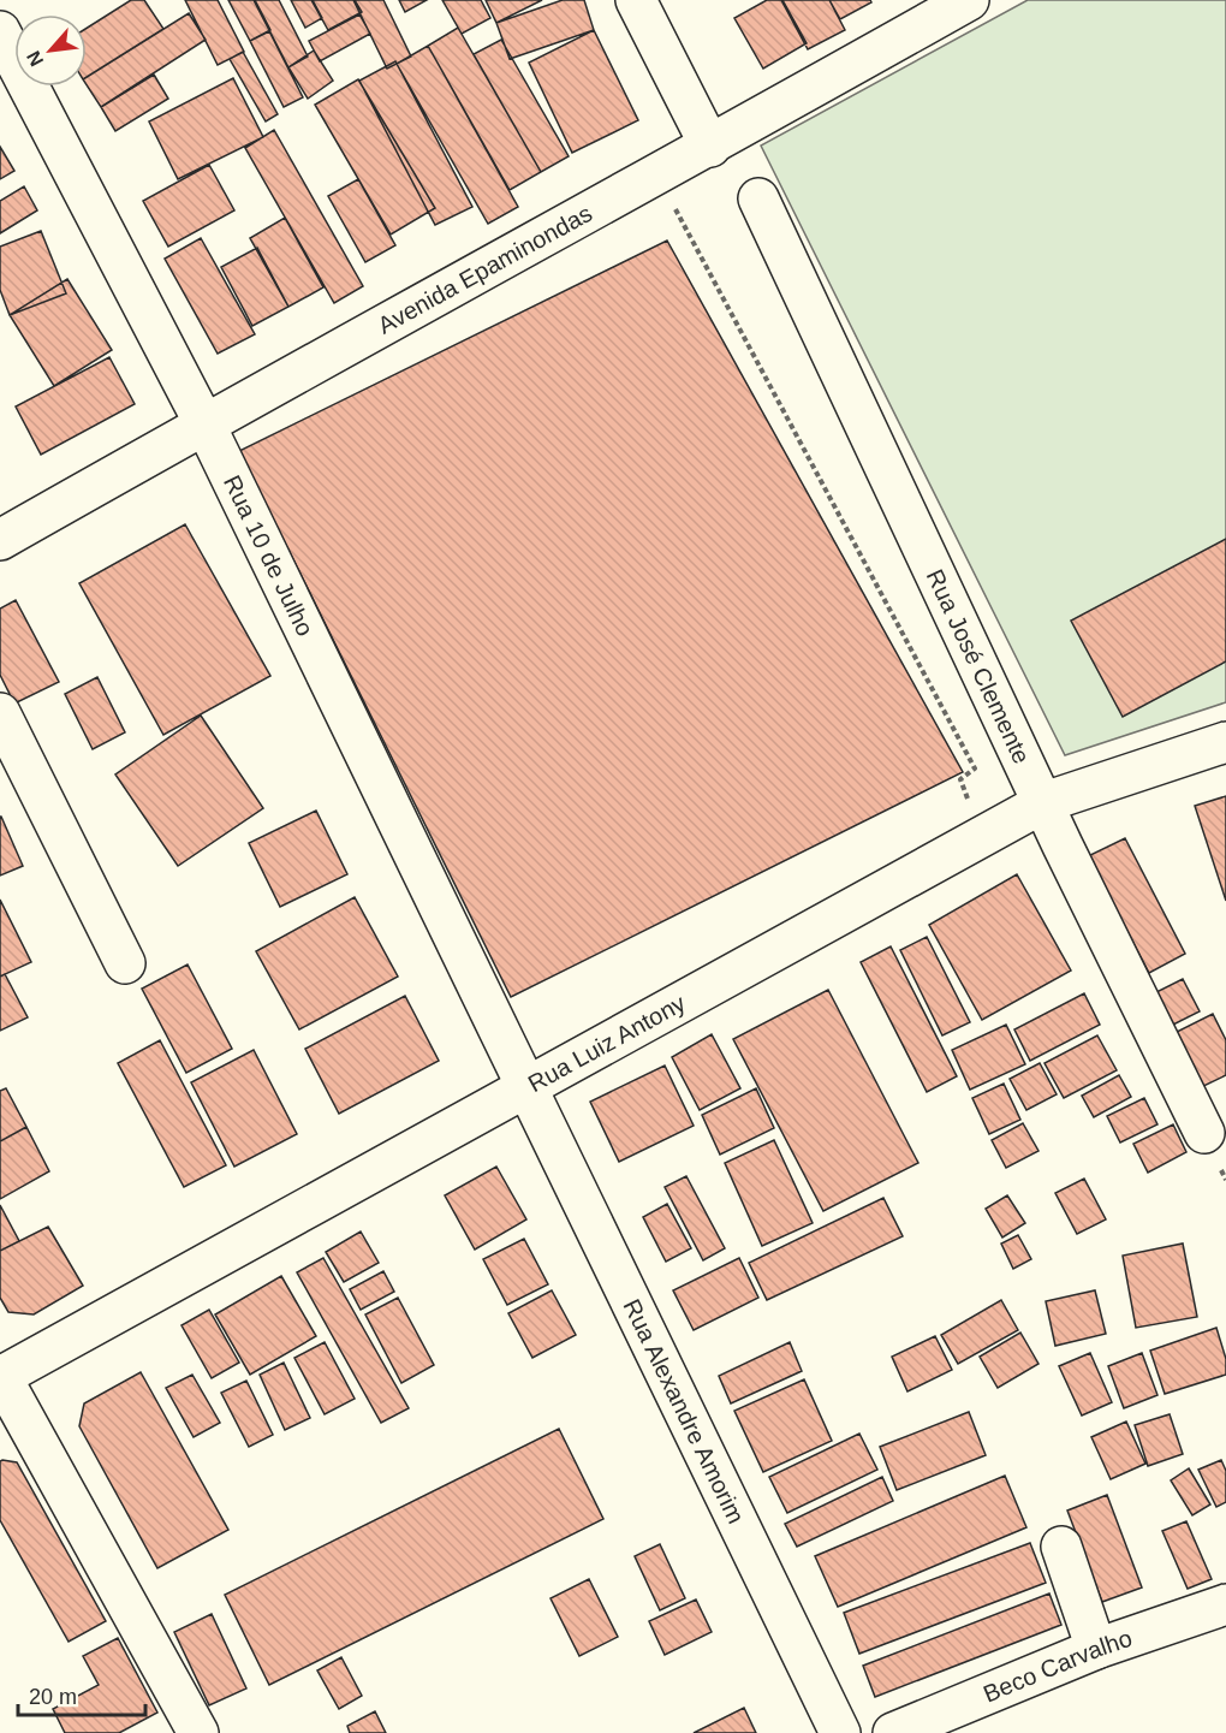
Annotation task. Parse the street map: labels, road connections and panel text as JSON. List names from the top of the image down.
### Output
{
  "streets": {
    "street": [
      "Avenida Epaminondas",
      "Rua 10 de Julho",
      "Rua José Clemente",
      "Rua Luiz Antony",
      "Rua Alexandre Amorim",
      "Beco Carvalho"
    ]
  },
  "crossings": [
    ["Avenida Epaminondas", "Rua 10 de Julho"],
    ["Rua 10 de Julho", "Rua Luiz Antony"],
    ["Rua 10 de Julho", "Rua Alexandre Amorim"],
    ["Rua José Clemente", "Rua Luiz Antony"],
    ["Rua Luiz Antony", "Rua Alexandre Amorim"]
  ],
  "scale_bar": "20 m",
  "north": "bottom left"
}
